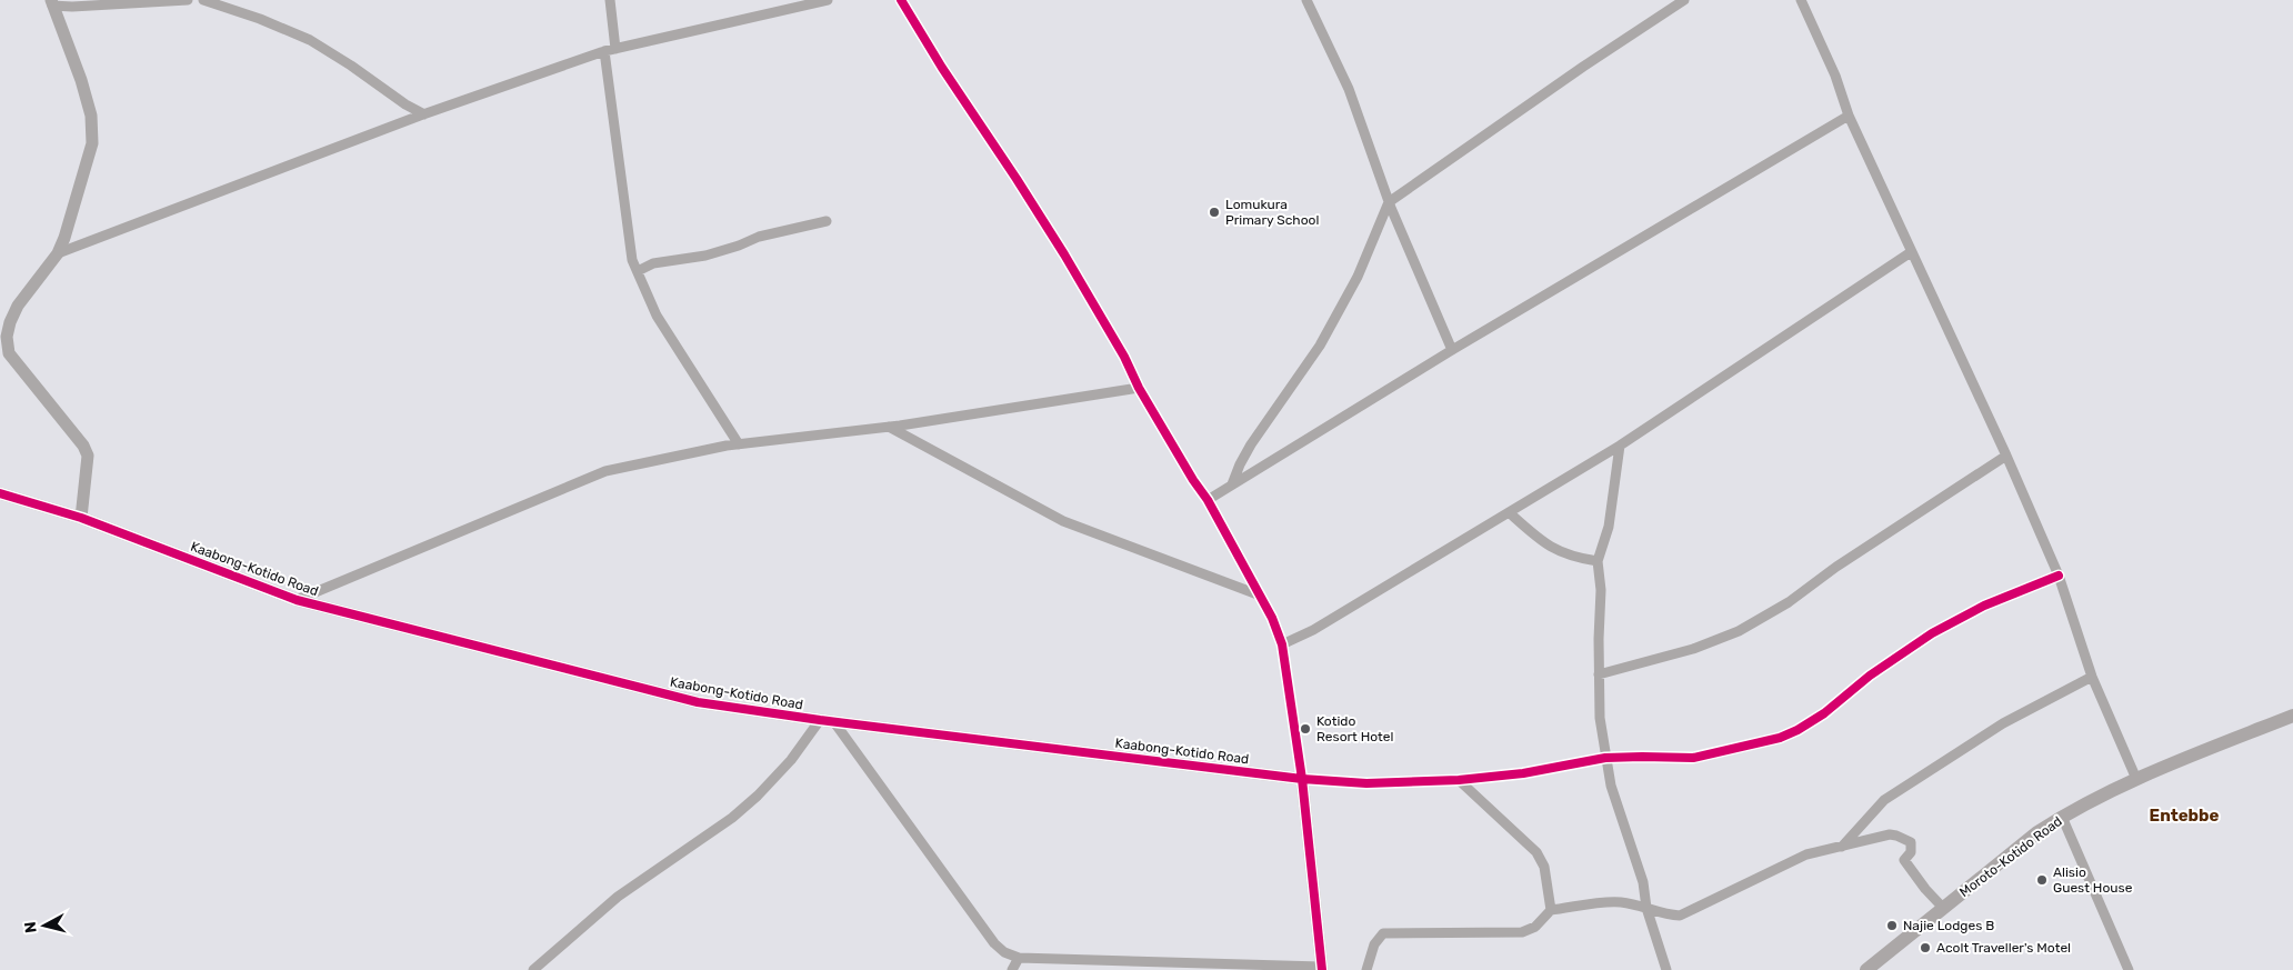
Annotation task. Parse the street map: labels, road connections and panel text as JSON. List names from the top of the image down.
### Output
{
  "streets": {
    "main road": ["Moroto-Kotido Road"],
    "street": ["Kaabong-Kotido Road"]
  },
  "districts": ["Entebbe"],
  "places": [
    "Lomukura Primary School",
    "Kotido Resort Hotel",
    "Alisio Guest House",
    "Najie Lodges B",
    "Acolt Traveller's Motel"
  ],
  "north": "left"
}
